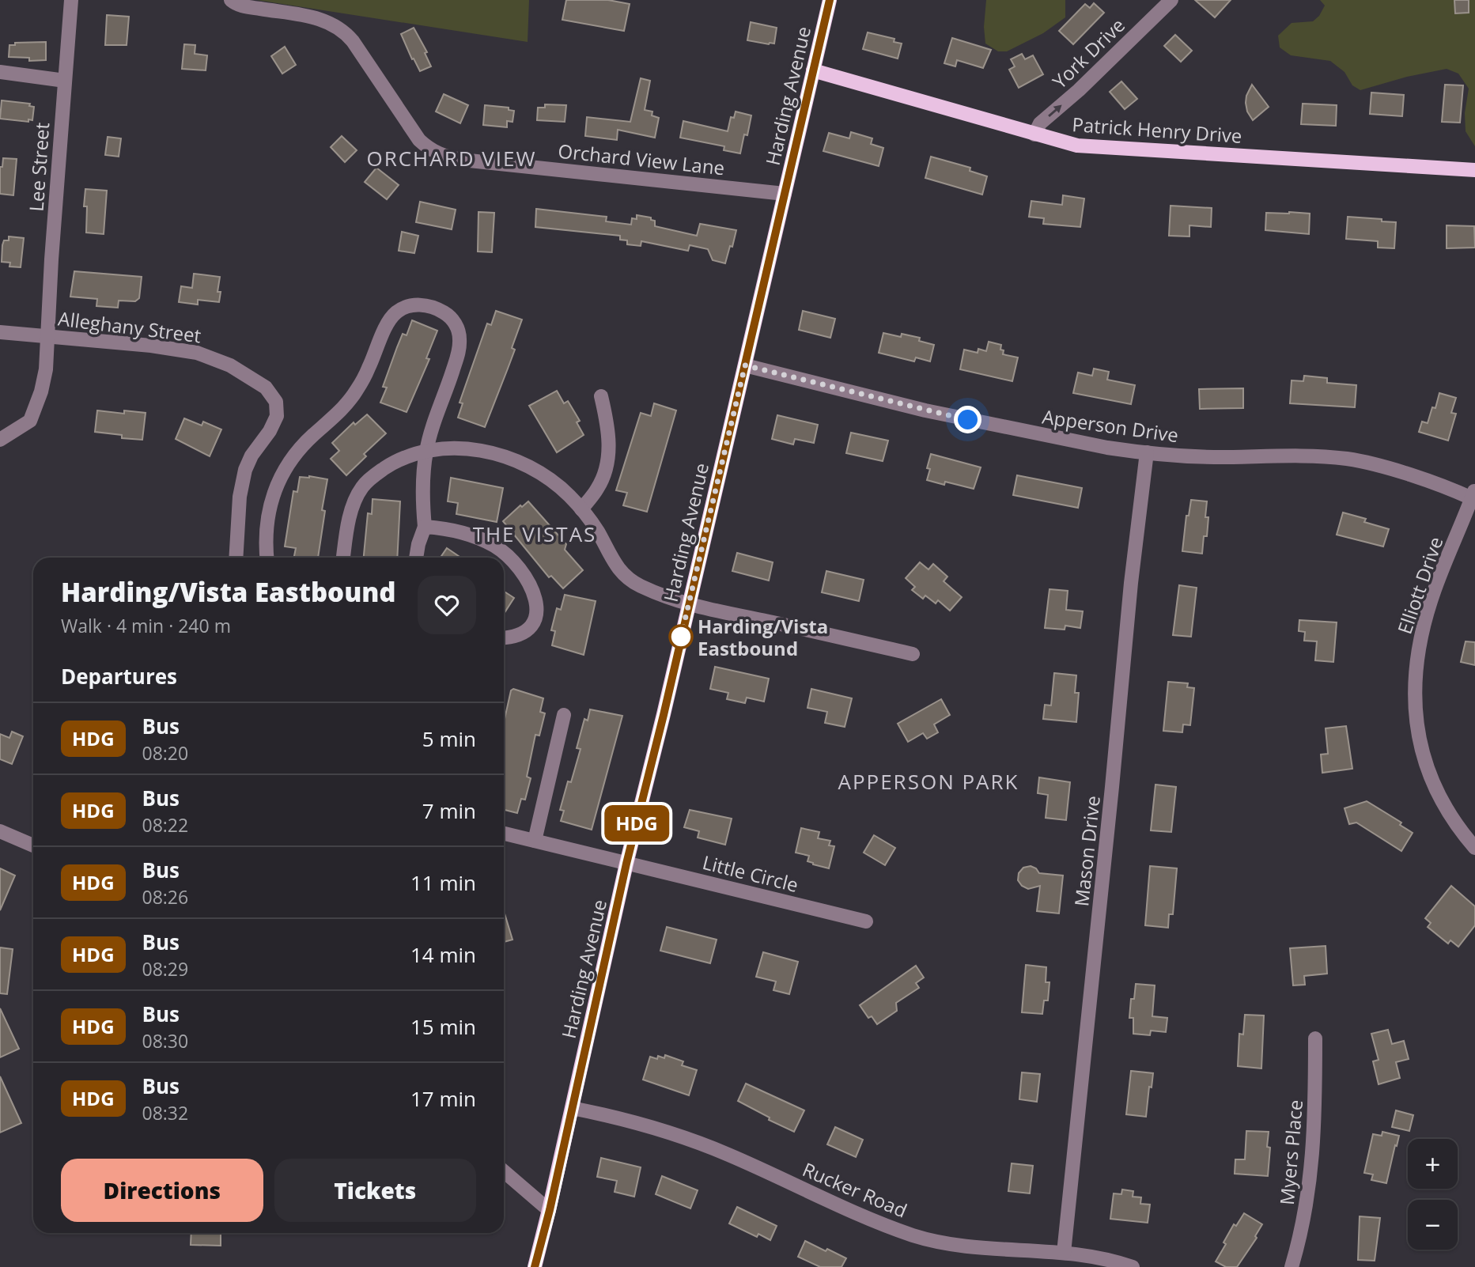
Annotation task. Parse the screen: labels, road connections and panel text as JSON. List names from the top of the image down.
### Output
{
  "streets": {
    "main road": ["Harding Avenue", "Patrick Henry Drive"],
    "street": [
      "York Drive",
      "Orchard View Lane",
      "Lee Street",
      "Alleghany Street",
      "Apperson Drive",
      "Elliott Drive",
      "Mason Drive",
      "Little Circle",
      "Myers Place",
      "Rucker Road"
    ]
  },
  "crossings": [
    ["York Drive", "Patrick Henry Drive"],
    ["Harding Avenue", "Patrick Henry Drive"],
    ["Harding Avenue", "Orchard View Lane"],
    ["Harding Avenue", "Apperson Drive"],
    ["Harding Avenue", "Little Circle"],
    ["Harding Avenue", "Rucker Road"],
    ["Lee Street", "Alleghany Street"],
    ["Apperson Drive", "Elliott Drive"],
    ["Apperson Drive", "Mason Drive"],
    ["Mason Drive", "Rucker Road"]
  ],
  "one_way": ["York Drive"],
  "districts": ["ORCHARD VIEW", "THE VISTAS", "APPERSON PARK"],
  "places": ["Harding/Vista Eastbound"],
  "lines": ["bus line HDG"],
  "page": {
    "on_map": "HDG",
    "heading": [
      ["Harding/Vista Eastbound", "Walk · 4 min · 240 m"],
      "Departures"
    ],
    "list": [
      {
        "mark": "HDG",
        "name": "Bus",
        "note": "08:20",
        "value": "5 min"
      },
      {
        "mark": "HDG",
        "name": "Bus",
        "note": "08:22",
        "value": "7 min"
      },
      {
        "mark": "HDG",
        "name": "Bus",
        "note": "08:26",
        "value": "11 min"
      },
      {
        "mark": "HDG",
        "name": "Bus",
        "note": "08:29",
        "value": "14 min"
      },
      {
        "mark": "HDG",
        "name": "Bus",
        "note": "08:30",
        "value": "15 min"
      },
      {
        "mark": "HDG",
        "name": "Bus",
        "note": "08:32",
        "value": "17 min"
      }
    ],
    "map_buttons": ["+", "−"],
    "buttons": ["Directions", "Tickets"]
  }
}
